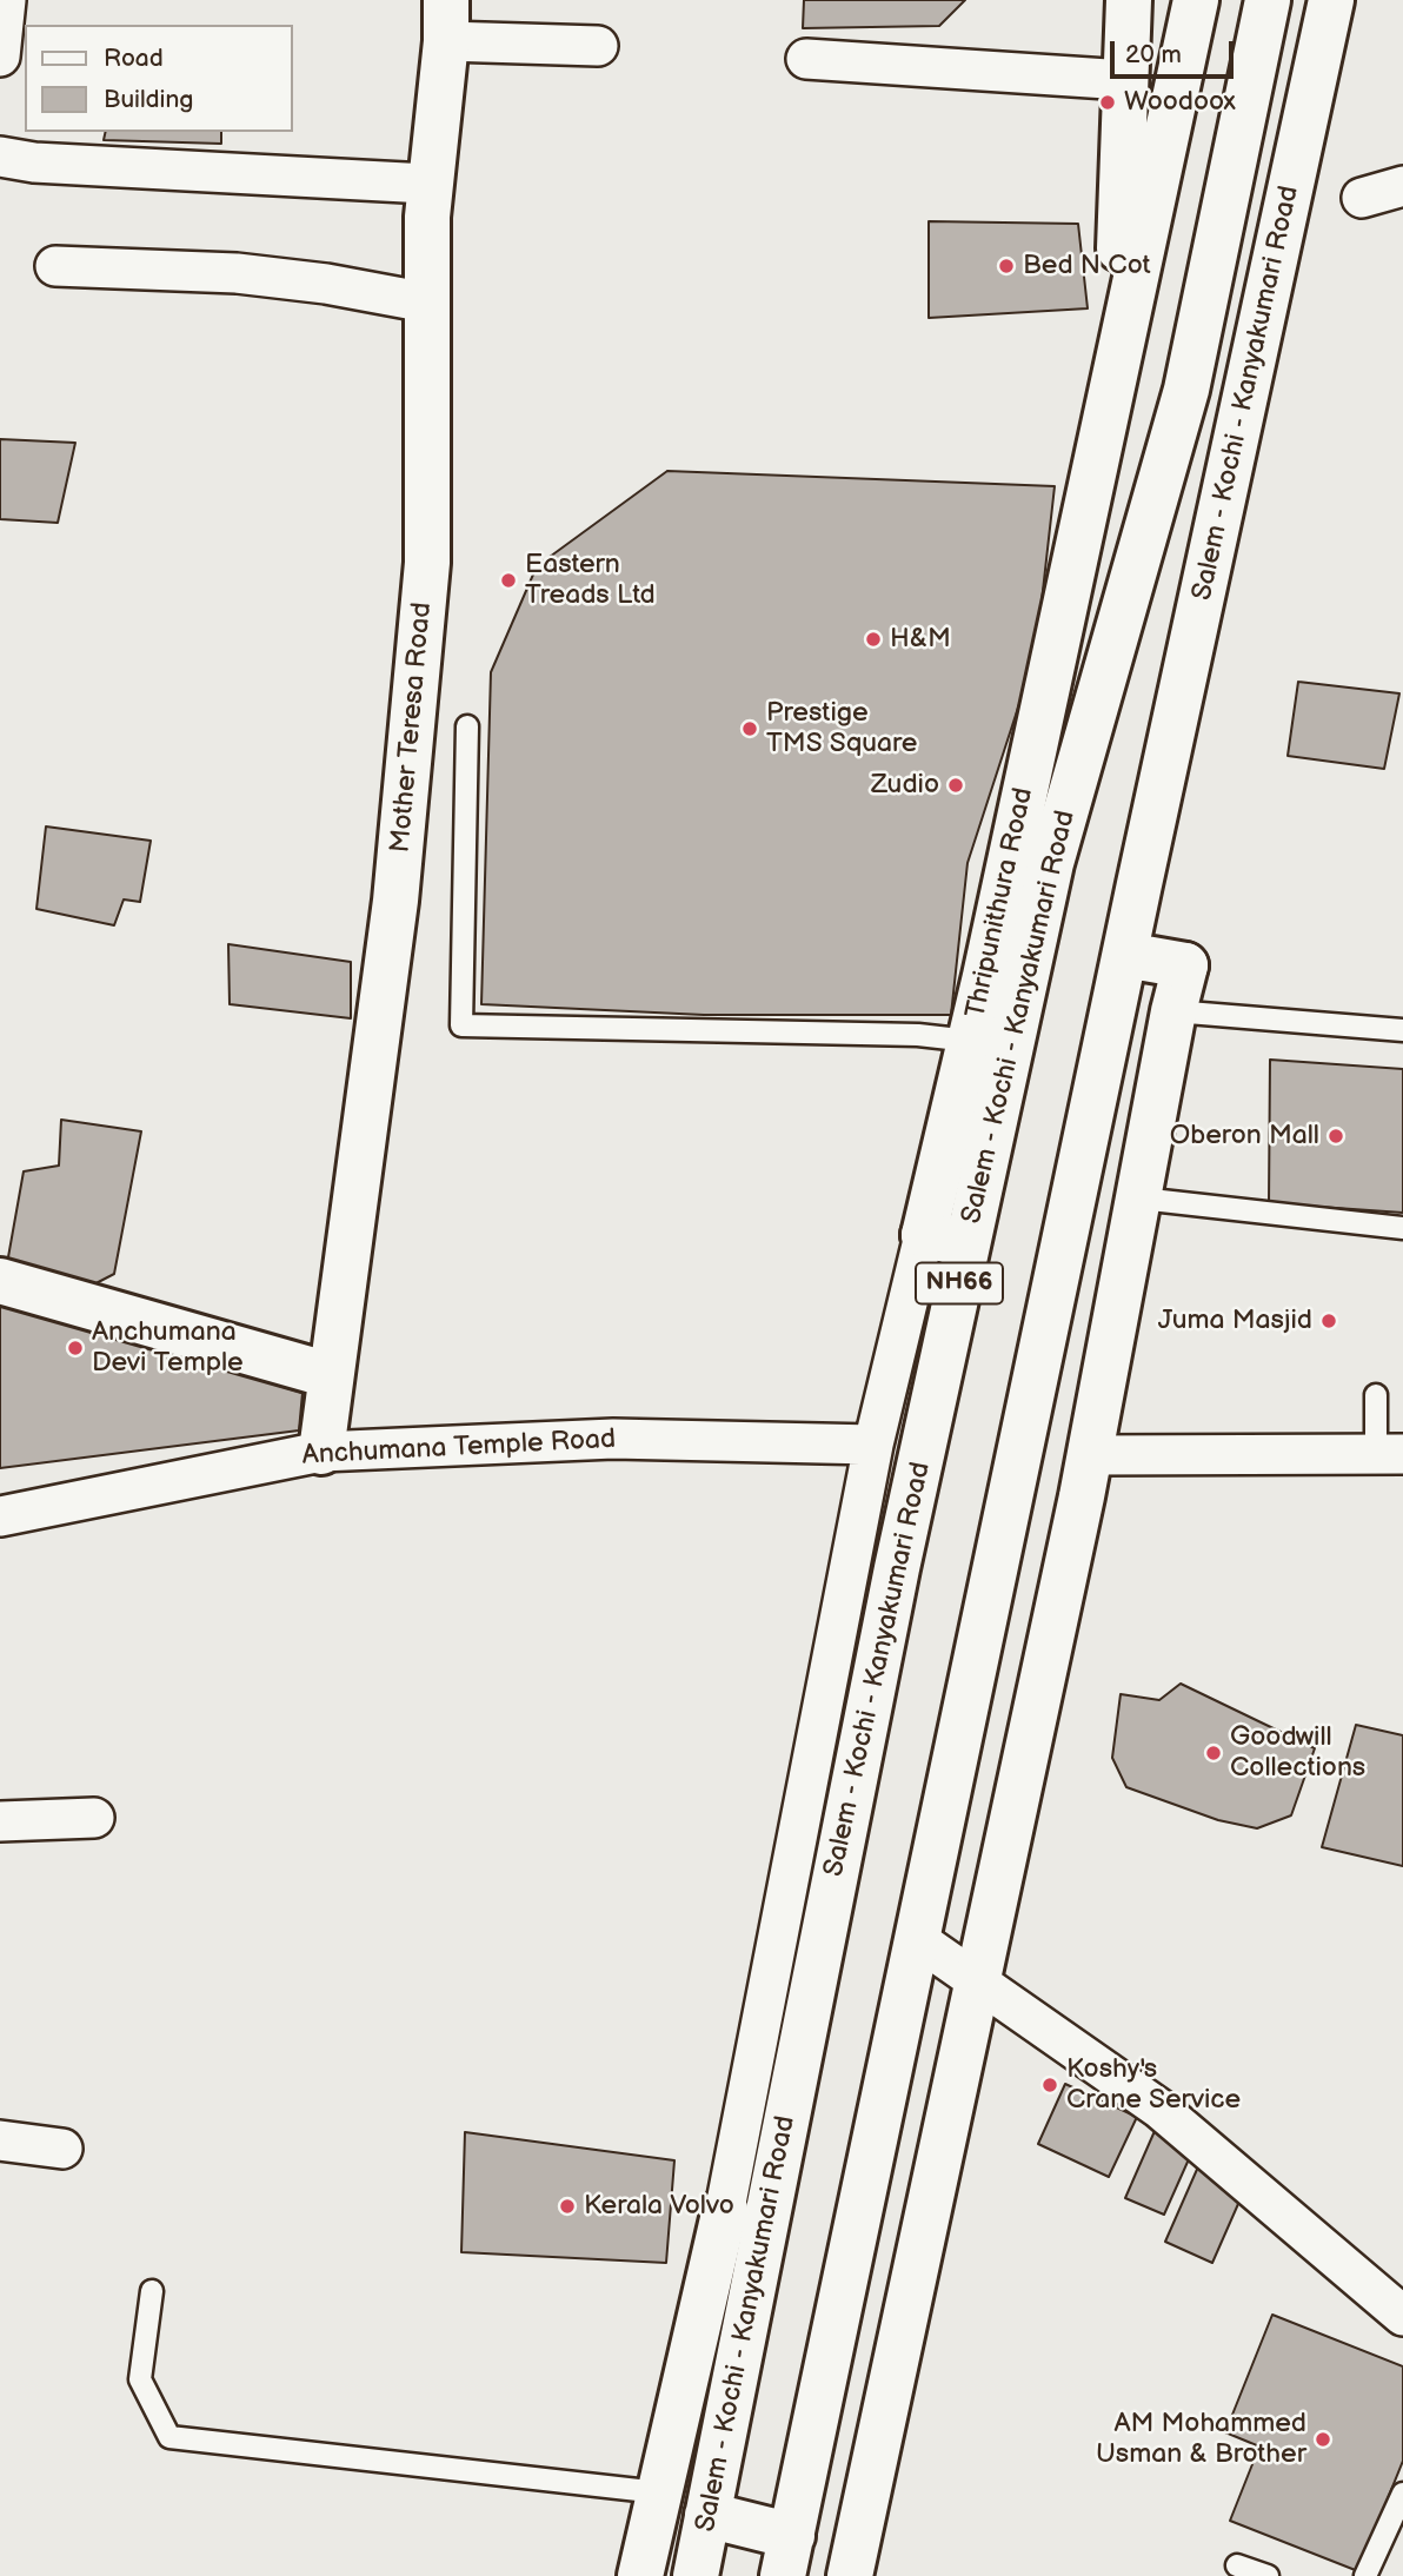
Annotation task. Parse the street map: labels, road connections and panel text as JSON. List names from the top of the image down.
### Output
{
  "streets": {
    "main road": [
      "Salem - Kochi - Kanyakumari Road",
      "Mother Teresa Road",
      "Thripunithura Road",
      "NH66"
    ],
    "street": ["Anchumana Temple Road"]
  },
  "crossings": [
    ["Mother Teresa Road", "Anchumana Temple Road"],
    ["Thripunithura Road", "Anchumana Temple Road"]
  ],
  "places": [
    "Woodoox",
    "Bed N Cot",
    "Eastern Treads Ltd",
    "H&M",
    "Prestige TMS Square",
    "Zudio",
    "Oberon Mall",
    "Juma Masjid",
    "Anchumana Devi Temple",
    "Goodwill Collections",
    "Koshy's Crane Service",
    "Kerala Volvo",
    "AM Mohammed Usman & Brother"
  ],
  "legend": ["Road", "Building"],
  "scale_bar": "20 m"
}
